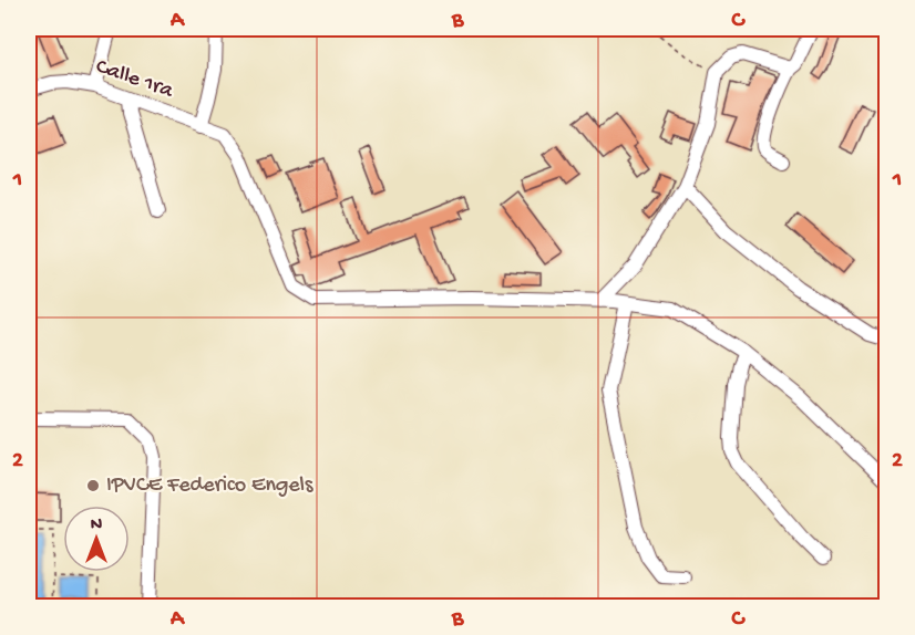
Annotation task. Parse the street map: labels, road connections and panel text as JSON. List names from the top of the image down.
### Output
{
  "streets": {
    "street": ["Calle 1ra"]
  },
  "places": ["IPVCE Federico Engels"],
  "north": "top",
  "grid": {
    "columns": ["A", "B", "C"],
    "rows": ["1", "2"]
  }
}
